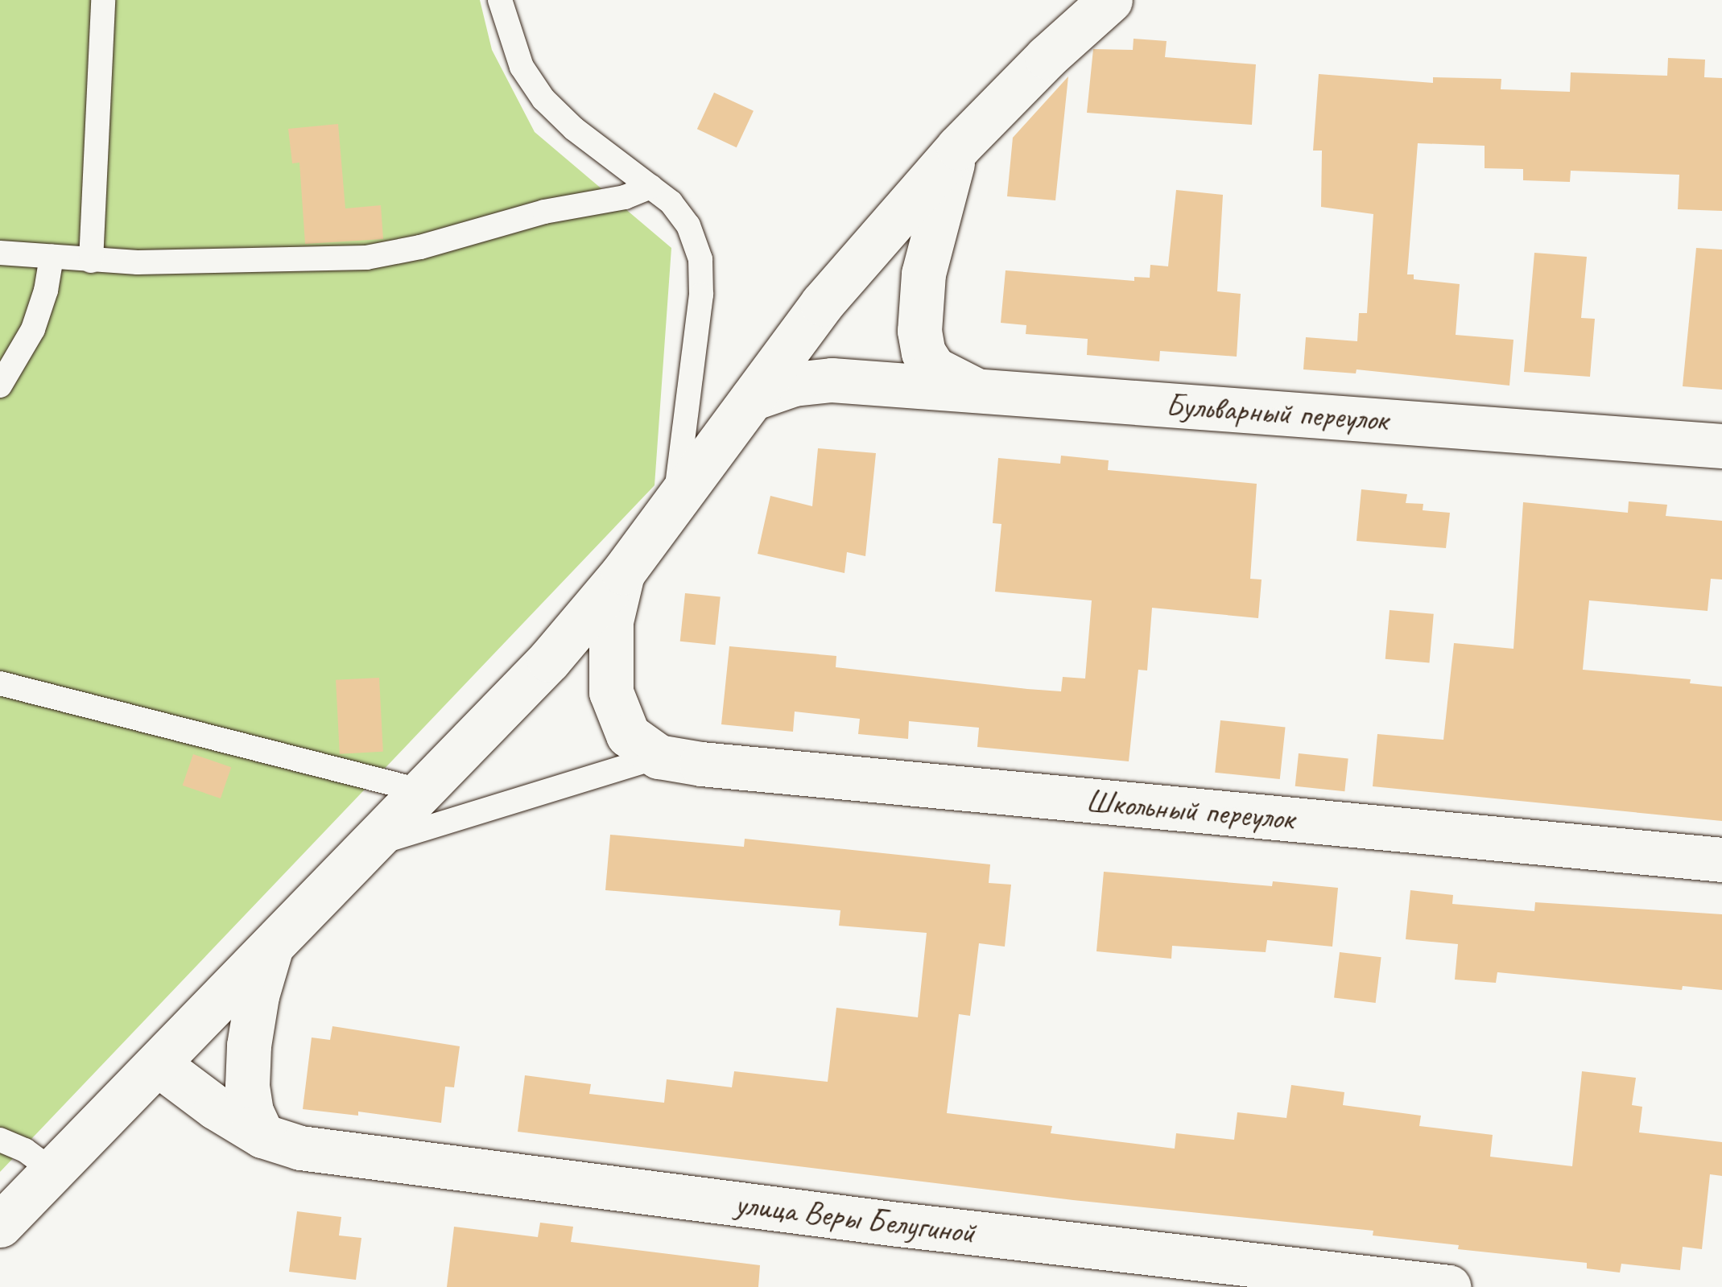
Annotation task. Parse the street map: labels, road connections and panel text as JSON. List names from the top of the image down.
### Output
{
  "streets": {
    "street": ["Бульварный переулок", "Школьный переулок", "улица Веры Белугиной"]
  }
}
